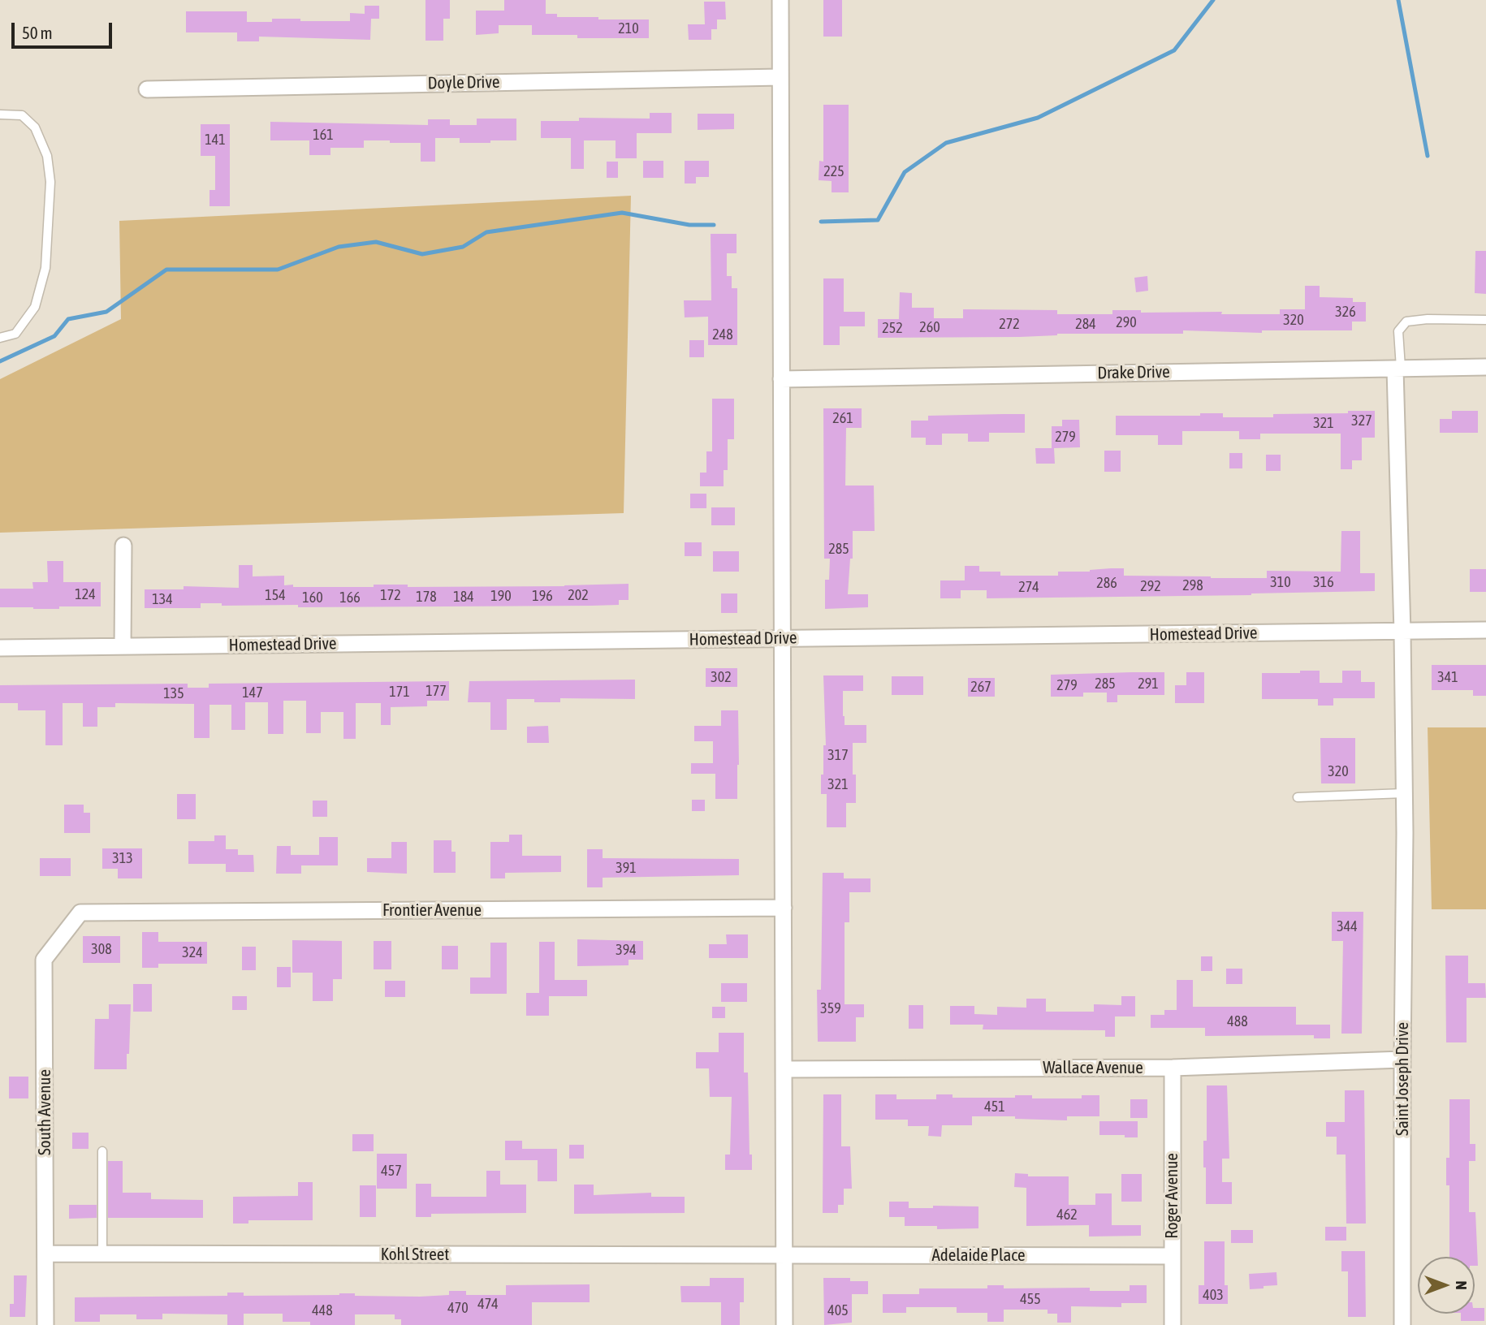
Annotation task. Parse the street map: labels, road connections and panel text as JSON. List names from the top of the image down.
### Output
{
  "streets": {
    "street": [
      "Doyle Drive",
      "Drake Drive",
      "Homestead Drive",
      "Frontier Avenue",
      "Wallace Avenue",
      "Saint Joseph Drive",
      "South Avenue",
      "Roger Avenue",
      "Kohl Street",
      "Adelaide Place"
    ]
  },
  "crossings": [
    ["Drake Drive", "Saint Joseph Drive"],
    ["Homestead Drive", "Saint Joseph Drive"],
    ["Frontier Avenue", "South Avenue"],
    ["Wallace Avenue", "Saint Joseph Drive"],
    ["Wallace Avenue", "Roger Avenue"],
    ["South Avenue", "Kohl Street"],
    ["Roger Avenue", "Adelaide Place"],
    ["Kohl Street", "Adelaide Place"]
  ],
  "house_numbers": [
    "210",
    "161",
    "141",
    "225",
    "326",
    "320",
    "290",
    "272",
    "284",
    "260",
    "252",
    "248",
    "261",
    "327",
    "321",
    "279",
    "285",
    "310",
    "316",
    "286",
    "298",
    "292",
    "274",
    "124",
    "154",
    "172",
    "202",
    "190",
    "196",
    "178",
    "184",
    "160",
    "166",
    "134",
    "302",
    "341",
    "285",
    "291",
    "279",
    "267",
    "177",
    "171",
    "147",
    "135",
    "317",
    "320",
    "321",
    "313",
    "391",
    "344",
    "308",
    "394",
    "324",
    "359",
    "488",
    "451",
    "457",
    "462",
    "403",
    "455",
    "474",
    "470",
    "448",
    "405"
  ],
  "scale_bar": "50 m",
  "north": "right"
}
